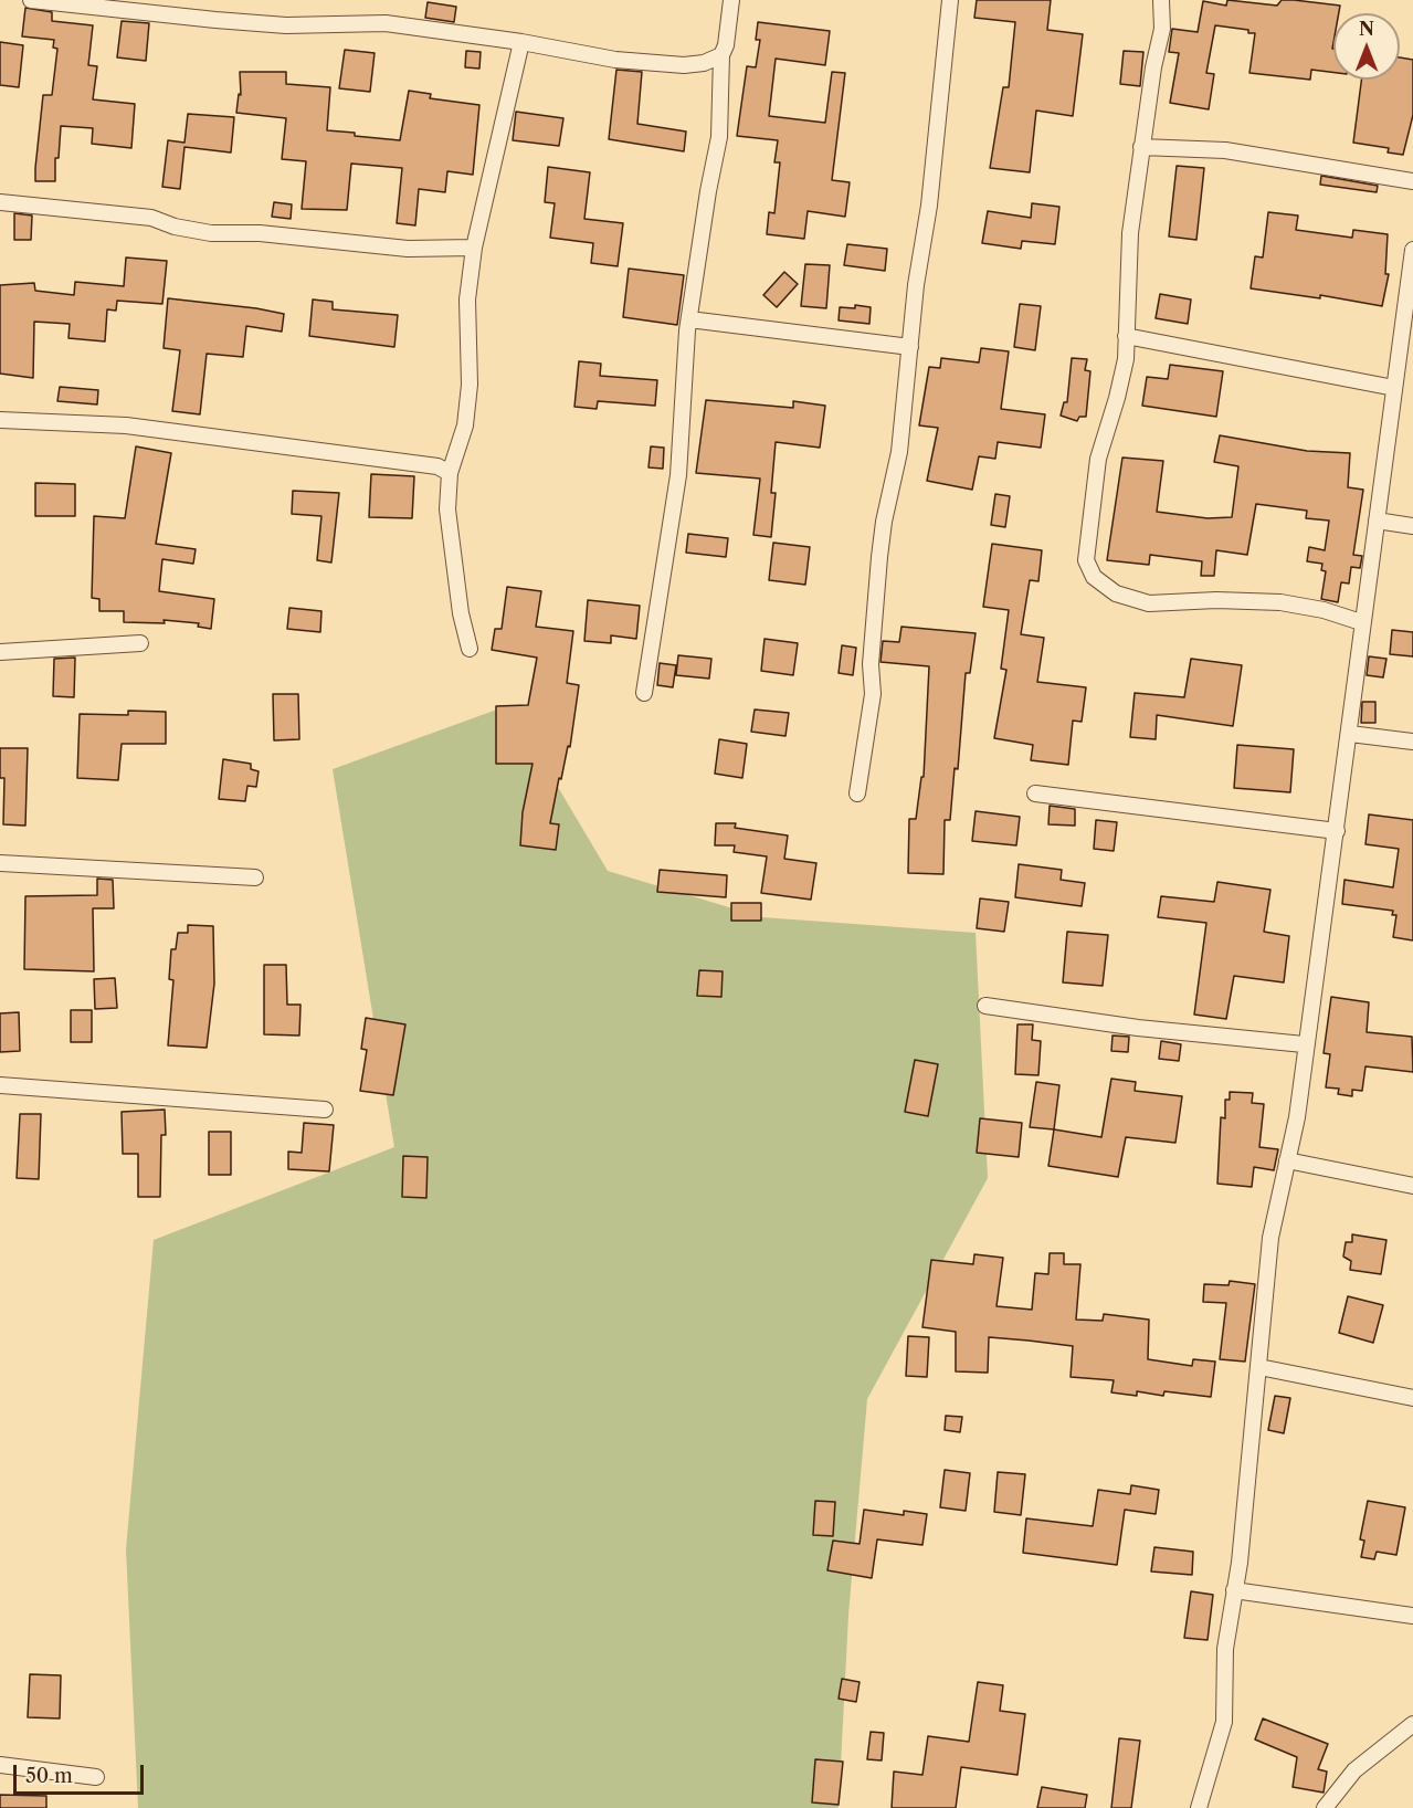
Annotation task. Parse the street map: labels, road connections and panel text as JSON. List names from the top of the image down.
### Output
{
  "scale_bar": "50 m",
  "north": "top"
}
